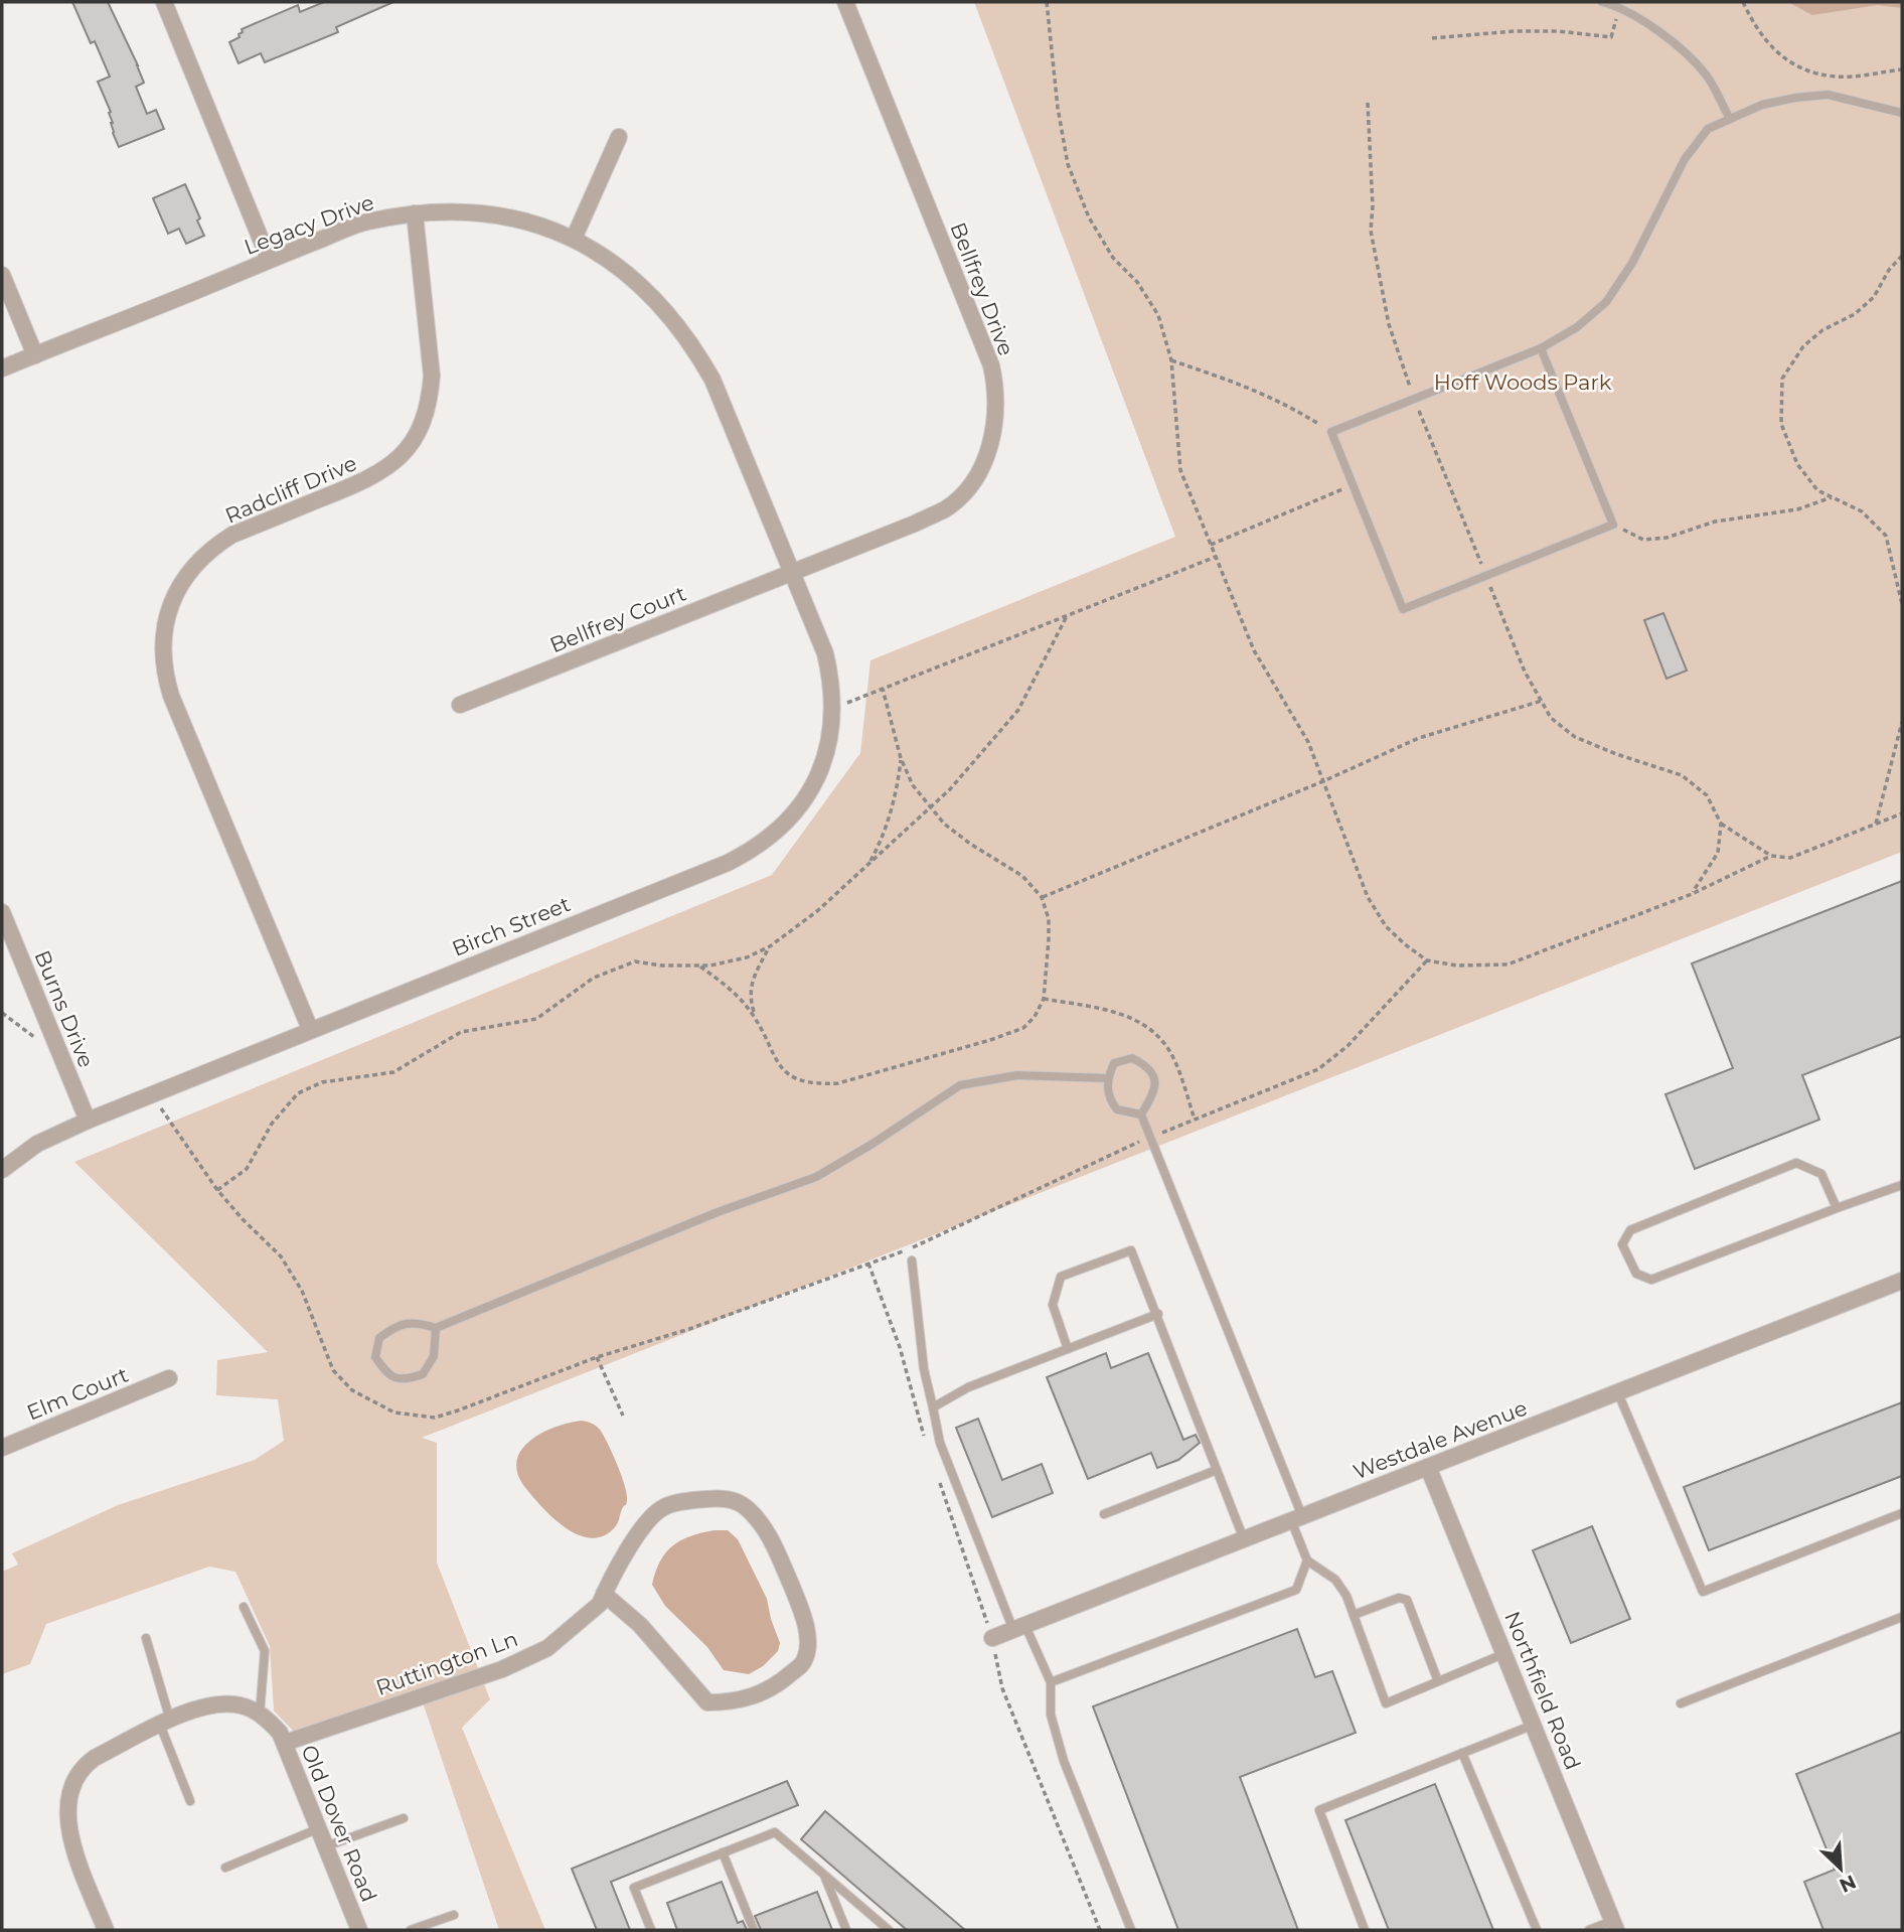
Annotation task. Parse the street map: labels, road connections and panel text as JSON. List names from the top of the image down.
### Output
{
  "streets": {
    "street": [
      "Legacy Drive",
      "Bellfrey Drive",
      "Radcliff Drive",
      "Bellfrey Court",
      "Birch Street",
      "Burns Drive",
      "Elm Court",
      "Westdale Avenue",
      "Ruttington Ln",
      "Northfield Road",
      "Old Dover Road"
    ]
  },
  "crossings": [
    ["Legacy Drive", "Bellfrey Drive"],
    ["Legacy Drive", "Radcliff Drive"],
    ["Legacy Drive", "Bellfrey Court"],
    ["Legacy Drive", "Birch Street"],
    ["Bellfrey Drive", "Bellfrey Court"],
    ["Bellfrey Drive", "Birch Street"],
    ["Radcliff Drive", "Birch Street"],
    ["Bellfrey Court", "Birch Street"],
    ["Birch Street", "Burns Drive"],
    ["Westdale Avenue", "Northfield Road"],
    ["Ruttington Ln", "Old Dover Road"]
  ],
  "parks": ["Hoff Woods Park"],
  "north": "bottom right"
}
